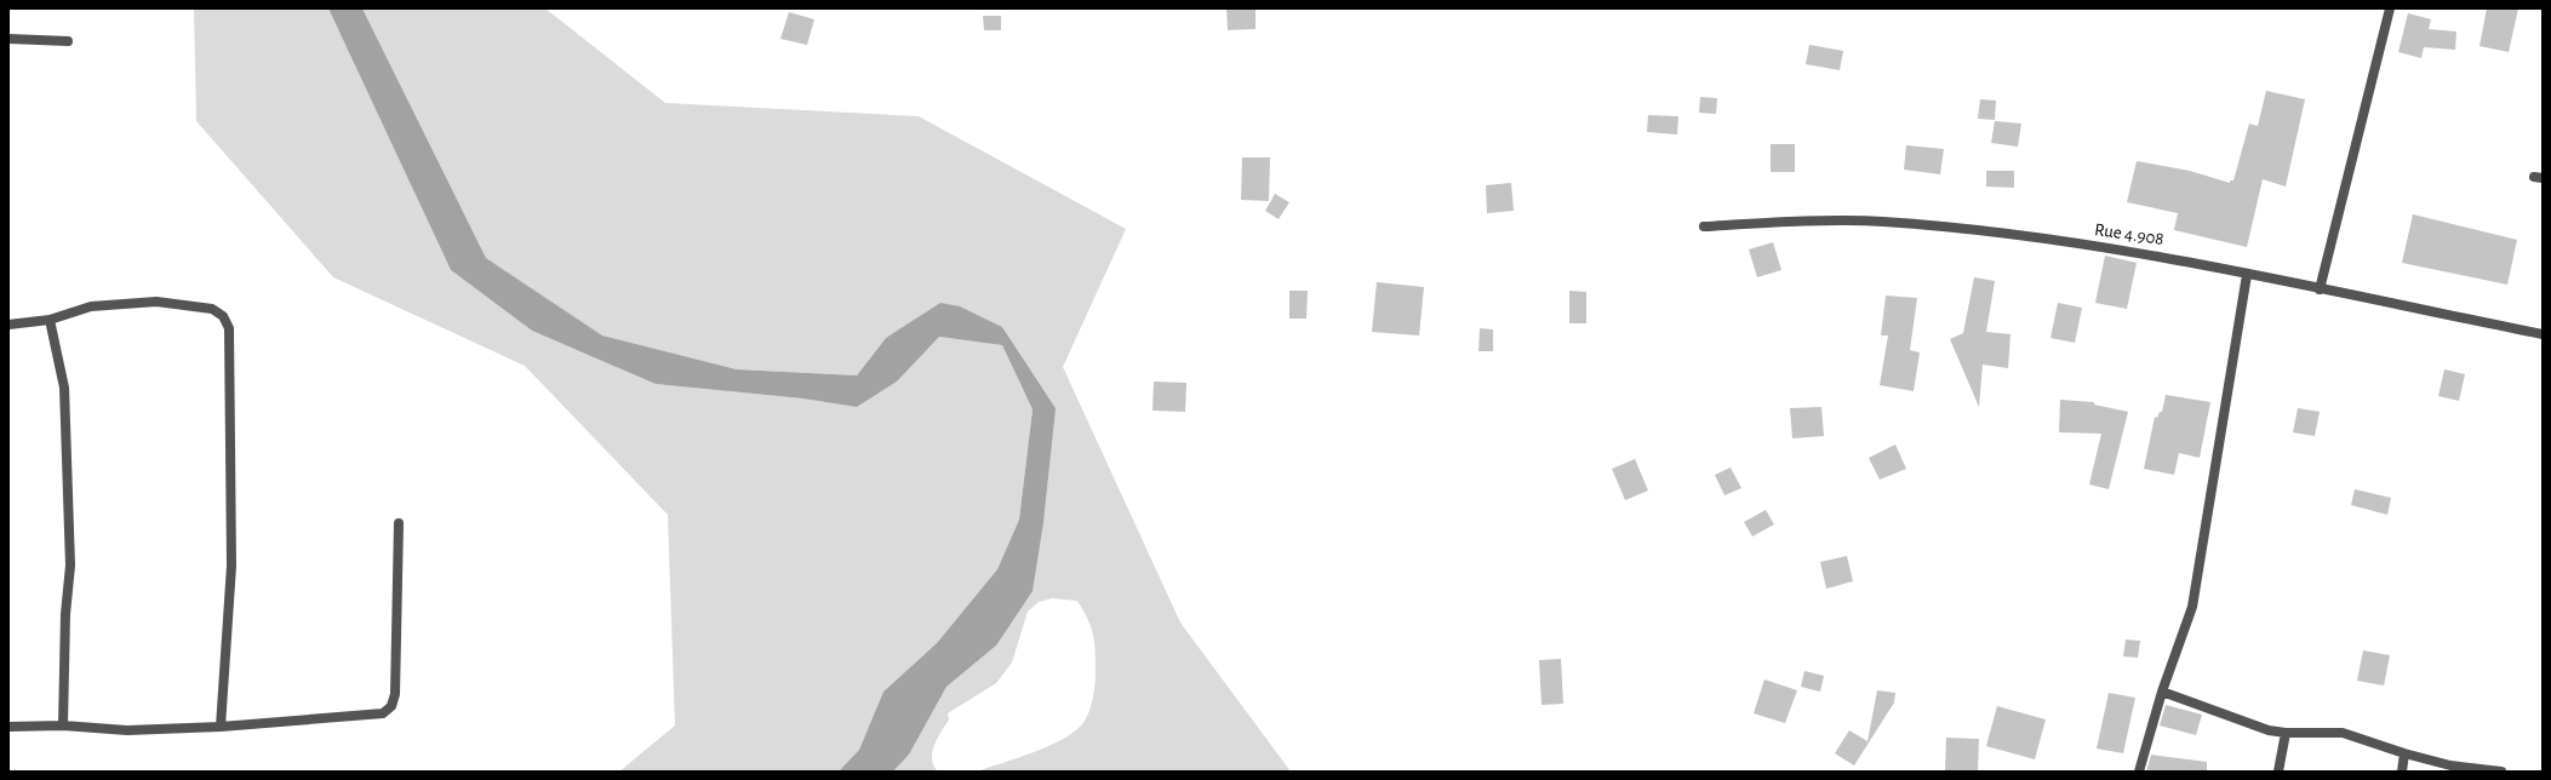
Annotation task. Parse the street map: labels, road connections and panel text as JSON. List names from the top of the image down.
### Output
{
  "streets": {
    "street": ["Rue 4.908"]
  }
}
